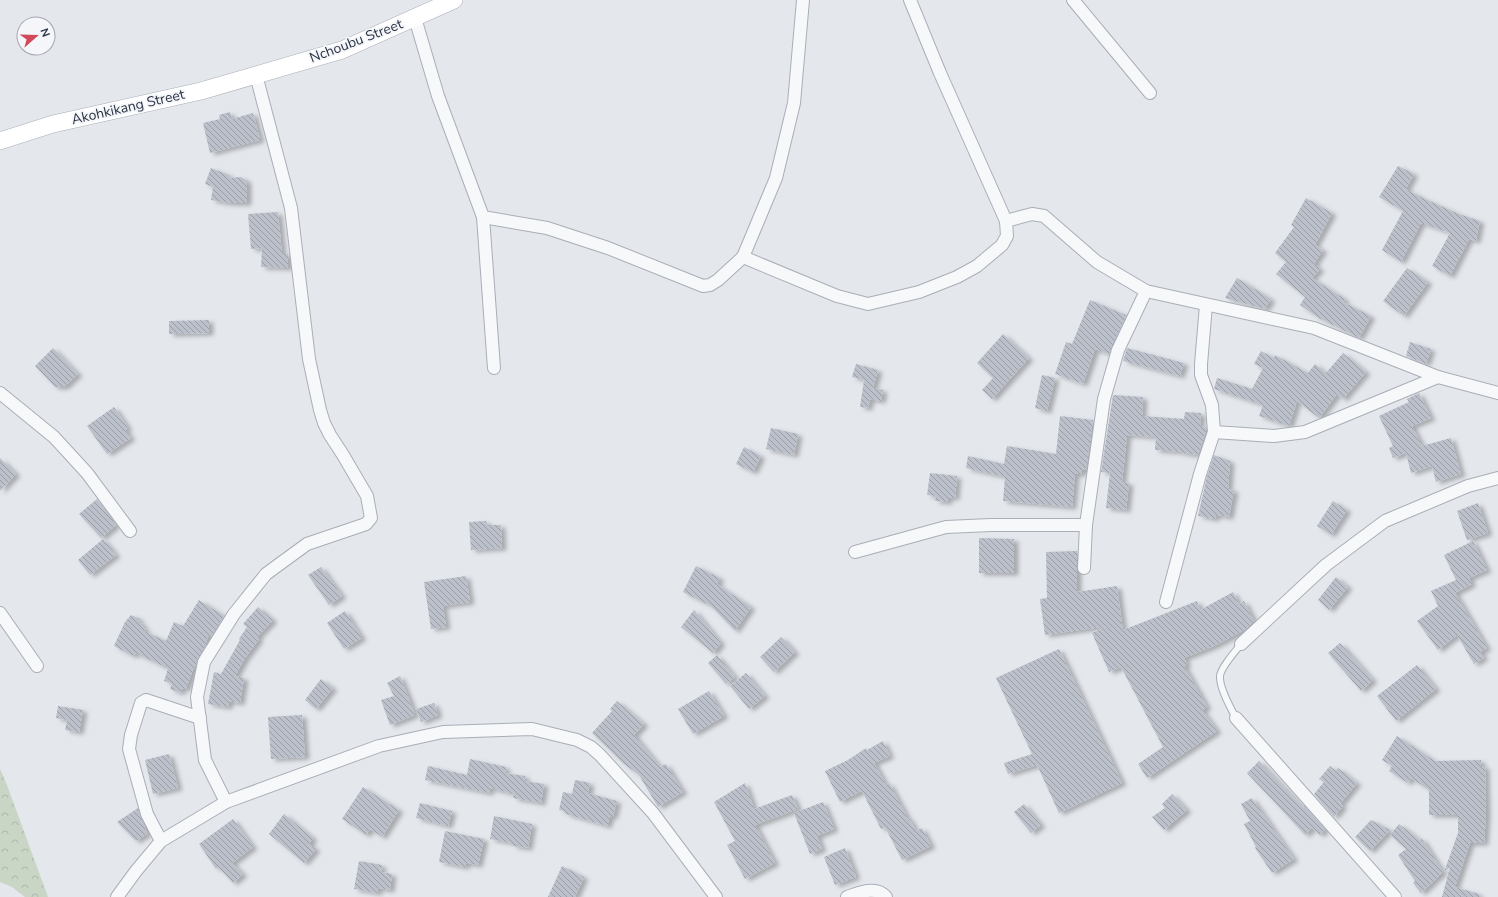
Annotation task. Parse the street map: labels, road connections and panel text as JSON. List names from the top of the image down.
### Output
{
  "streets": {
    "street": ["Nchoubu Street", "Akohkikang Street"]
  },
  "crossings": [
    ["Nchoubu Street", "Akohkikang Street"]
  ],
  "north": "right"
}
